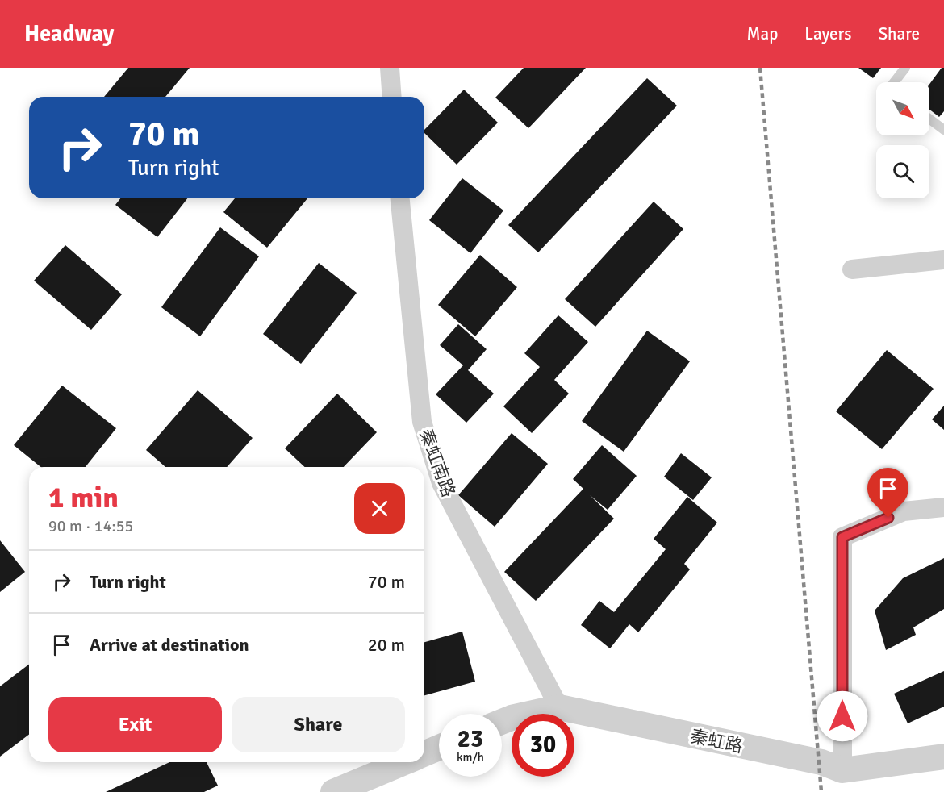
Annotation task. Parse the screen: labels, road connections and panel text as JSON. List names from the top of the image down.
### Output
{
  "streets": {
    "street": ["秦虹南路", "秦虹路"]
  },
  "crossings": [
    ["秦虹南路", "秦虹路"]
  ],
  "north": "bottom right",
  "page": {
    "header": "Headway",
    "nav": ["Map", "Layers", "Share"],
    "turn": ["70 m", "Turn right"],
    "heading": ["1 min", "90 m · 14:55"],
    "list": [
      {
        "name": "Turn right",
        "value": "70 m"
      },
      {
        "name": "Arrive at destination",
        "value": "20 m"
      }
    ],
    "buttons": ["Exit", "Share"],
    "speed": "23 km/h",
    "limit": "30"
  }
}
